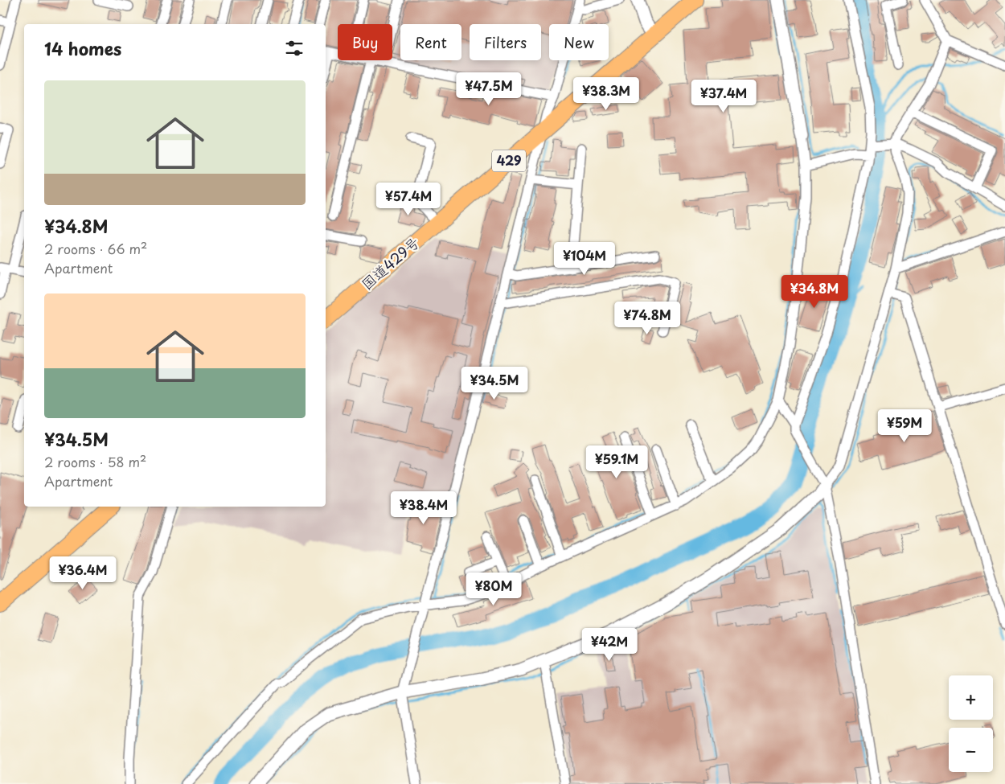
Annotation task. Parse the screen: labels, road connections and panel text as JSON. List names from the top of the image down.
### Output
{
  "streets": {
    "highway": ["429", "国道429号"]
  },
  "page": {
    "chip": [
      "Buy",
      "Rent",
      "Filters",
      "New"
    ],
    "heading": "14 homes",
    "price": [
      "¥47.5M",
      "¥38.3M",
      "¥37.4M",
      "¥57.4M",
      "¥104M",
      "¥34.8M",
      "¥74.8M",
      "¥34.5M",
      "¥59M",
      "¥59.1M",
      "¥38.4M",
      "¥36.4M",
      "¥80M",
      "¥42M"
    ],
    "list": [
      {
        "name": "¥34.8M",
        "note": "2 rooms · 66 m² · Apartment"
      },
      {
        "name": "¥34.5M",
        "note": "2 rooms · 58 m² · Apartment"
      }
    ],
    "map_buttons": ["+", "−"]
  }
}
